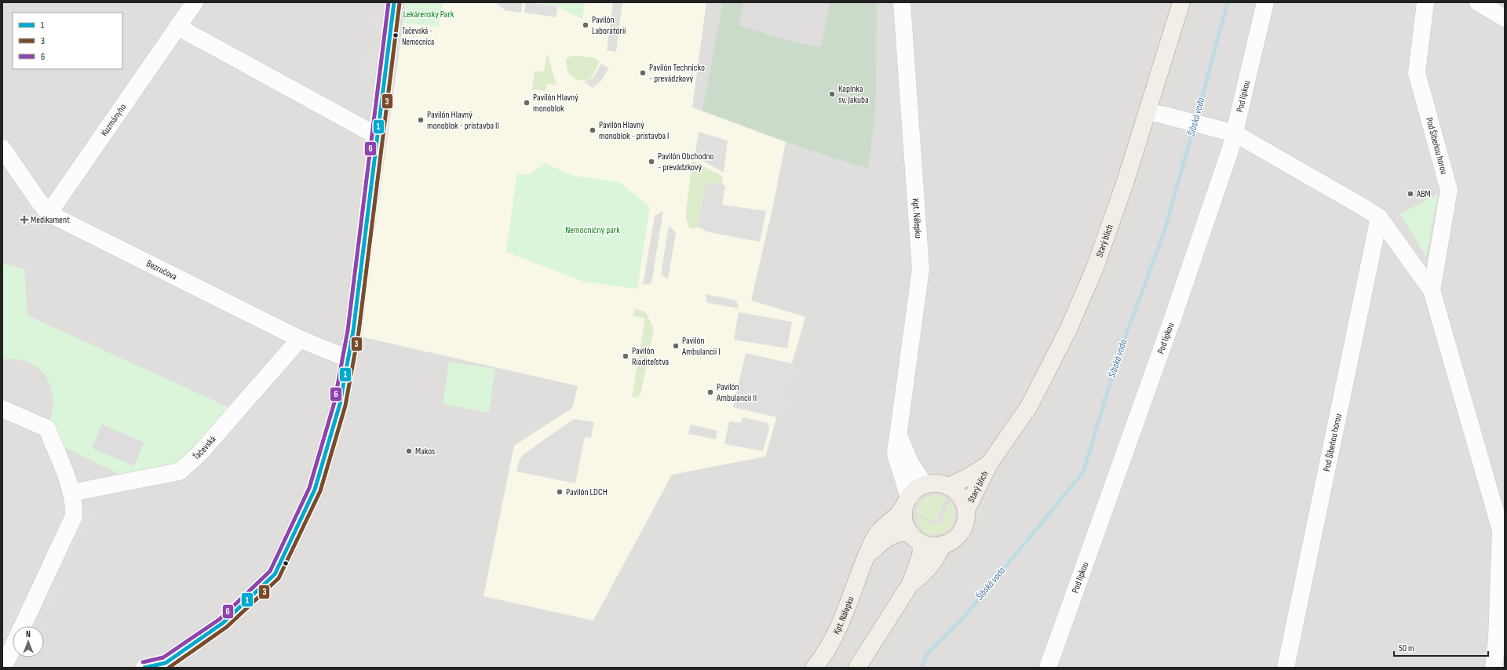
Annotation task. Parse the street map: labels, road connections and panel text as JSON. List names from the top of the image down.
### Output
{
  "streets": {
    "main road": ["Kpt. Nálepku", "Starý blich"],
    "street": [
      "Pod lipkou",
      "Kuzmányho",
      "Pod Šibeňou horou",
      "Bezručova",
      "Ťačevská"
    ]
  },
  "crossings": [
    ["Pod lipkou", "Pod Šibeňou horou"],
    ["Kuzmányho", "Bezručova"],
    ["Pod Šibeňou horou", "Starý blich"],
    ["Kpt. Nálepku", "Starý blich"],
    ["Bezručova", "Ťačevská"]
  ],
  "water": ["Šibská voda"],
  "parks": ["Lekárensky Park", "Nemocničný park"],
  "places": {
    "other": [
      "Pavilón Laboratórií",
      "Tačevská - Nemocnica",
      "Pavilón Technicko - prevádzkový",
      "Kaplnka sv. Jakuba",
      "Pavilón Hlavný monoblok",
      "Pavilón Hlavný monoblok - prístavba II",
      "Pavilón Hlavný monoblok - prístavba I",
      "Pavilón Obchodno - prevádzkový",
      "ABM",
      "Pavilón Ambulancií I",
      "Pavilón Riaditeľstva",
      "Pavilón Ambulancií II",
      "Makos",
      "Pavilón LDCH"
    ],
    "health": ["Medikament"]
  },
  "lines": ["transit line 1", "transit line 6", "transit line 3"],
  "legend": ["1", "3", "6"],
  "scale_bar": "50 m",
  "north": "top"
}
